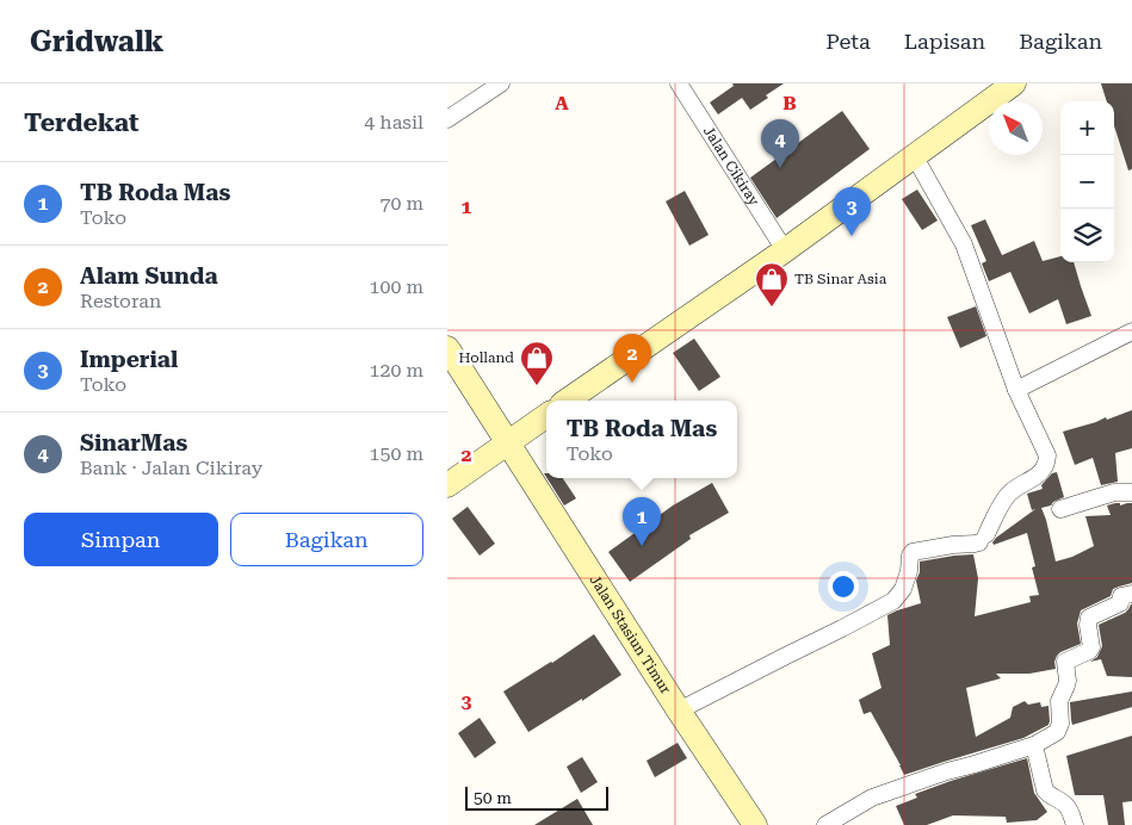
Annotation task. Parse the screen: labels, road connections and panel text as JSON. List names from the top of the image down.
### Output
{
  "streets": {
    "main road": ["Jalan Stasiun Timur"],
    "street": ["Jalan Cikiray"]
  },
  "places": {
    "shop": ["TB Sinar Asia", "Holland"]
  },
  "scale_bar": "50 m",
  "north": "top left",
  "page": {
    "header": "Gridwalk",
    "nav": ["Peta", "Lapisan", "Bagikan"],
    "heading": ["Terdekat", "4 hasil"],
    "map_buttons": ["+", "−"],
    "pins": [
      "4",
      "3",
      "2",
      "1"
    ],
    "list": [
      {
        "mark": "1",
        "name": "TB Roda Mas",
        "note": "Toko",
        "value": "70 m"
      },
      {
        "mark": "2",
        "name": "Alam Sunda",
        "note": "Restoran",
        "value": "100 m"
      },
      {
        "mark": "3",
        "name": "Imperial",
        "note": "Toko",
        "value": "120 m"
      },
      {
        "mark": "4",
        "name": "SinarMas",
        "note": "Bank · Jalan Cikiray",
        "value": "150 m"
      }
    ],
    "popup": ["TB Roda Mas", "Toko"],
    "buttons": ["Simpan", "Bagikan"],
    "scale": "50 m"
  },
  "grid": {
    "columns": ["A", "B"],
    "rows": ["1", "2", "3"]
  }
}
